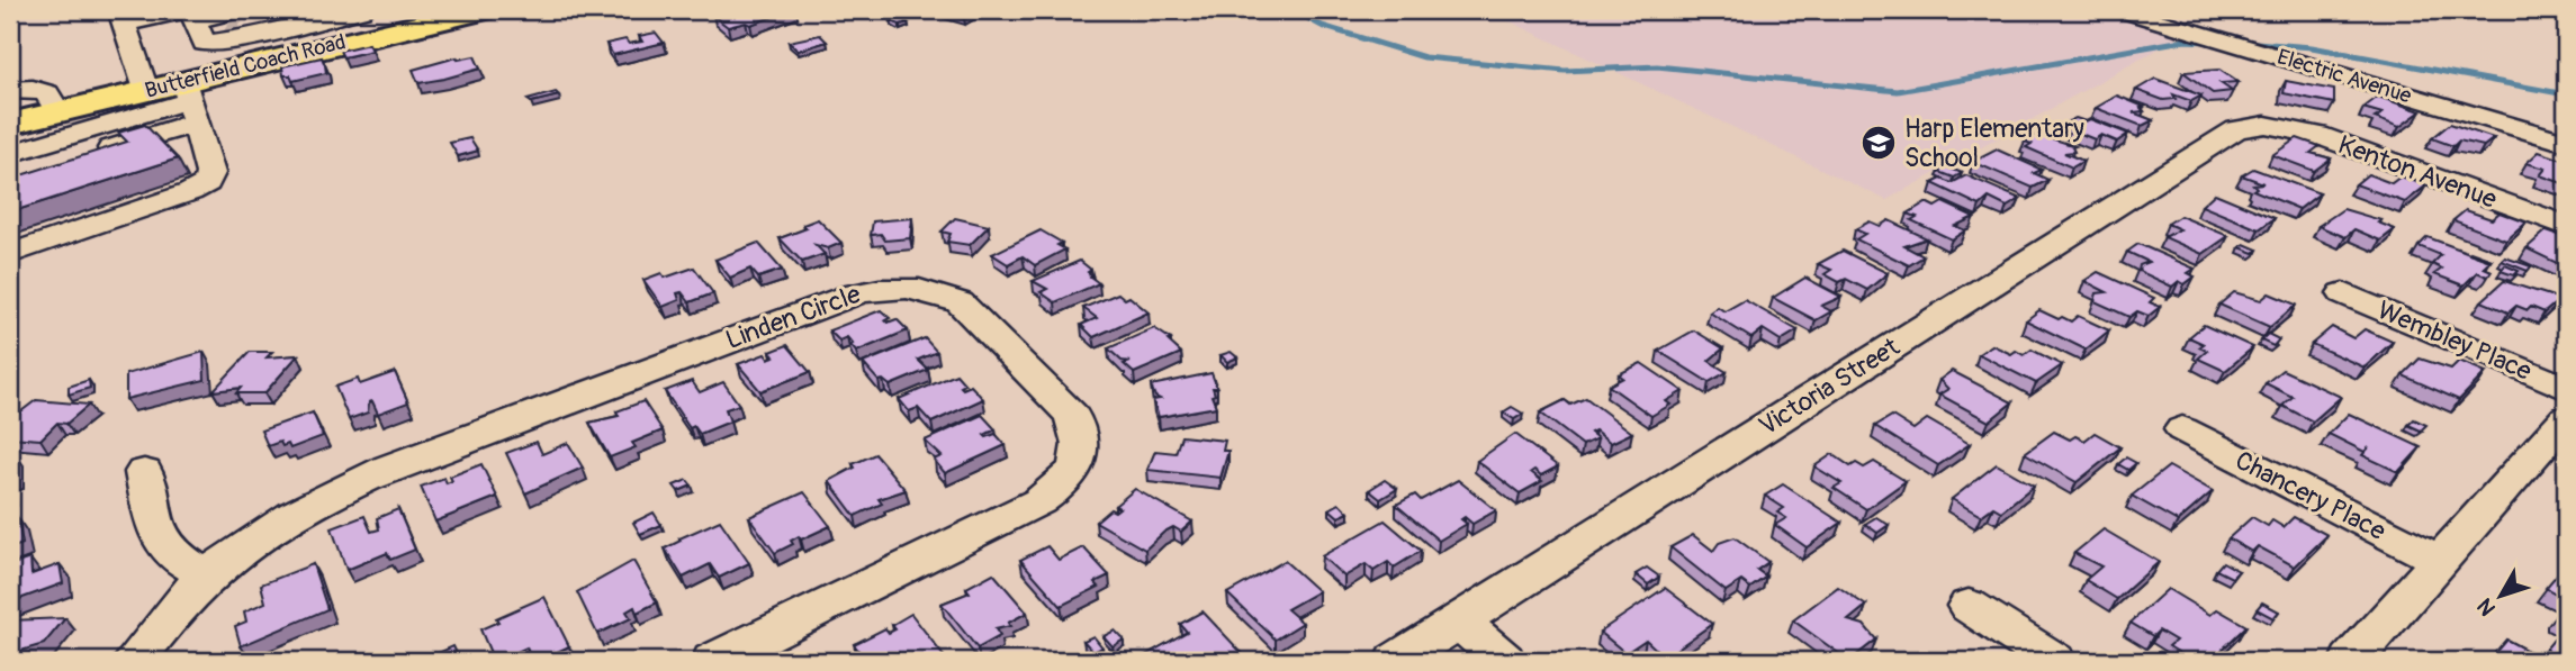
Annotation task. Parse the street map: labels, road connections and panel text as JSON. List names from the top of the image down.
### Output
{
  "streets": {
    "main road": ["Butterfield Coach Road"],
    "street": [
      "Electric Avenue",
      "Kenton Avenue",
      "Linden Circle",
      "Wembley Place",
      "Victoria Street",
      "Chancery Place"
    ]
  },
  "crossings": [
    ["Kenton Avenue", "Victoria Street"]
  ],
  "places": {
    "school or university": ["Harp Elementary School"]
  },
  "north": "bottom left"
}
